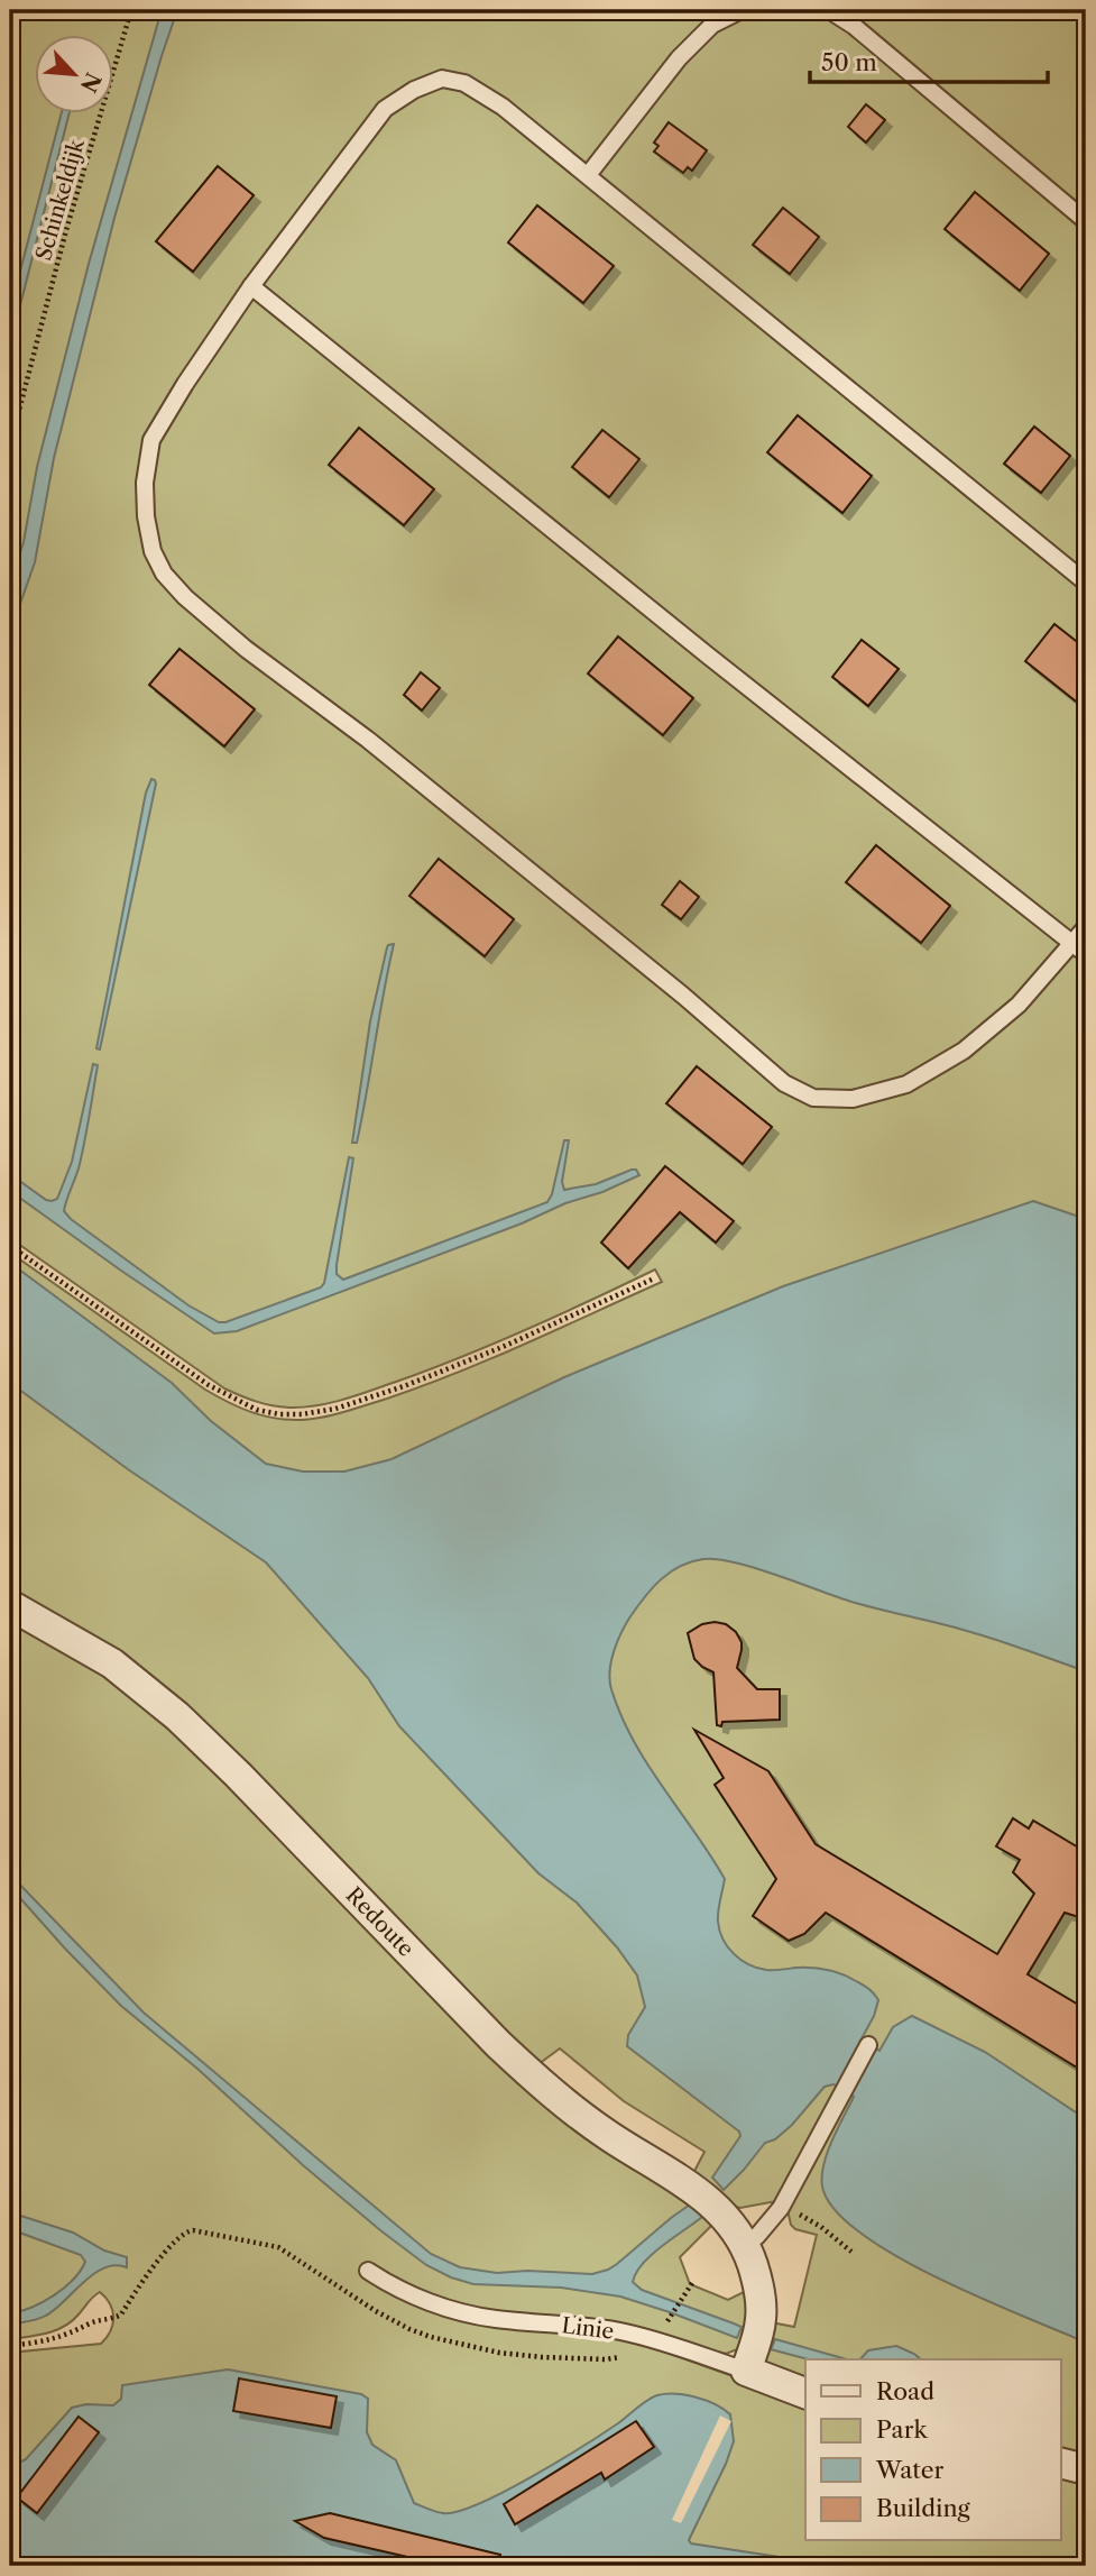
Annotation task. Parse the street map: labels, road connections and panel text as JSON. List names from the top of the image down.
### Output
{
  "streets": {
    "street": ["Redoute", "Linie"],
    "path": ["Schinkeldijk"]
  },
  "crossings": [
    ["Redoute", "Linie"]
  ],
  "legend": [
    "Road",
    "Park",
    "Water",
    "Building"
  ],
  "scale_bar": "50 m",
  "north": "bottom right"
}
